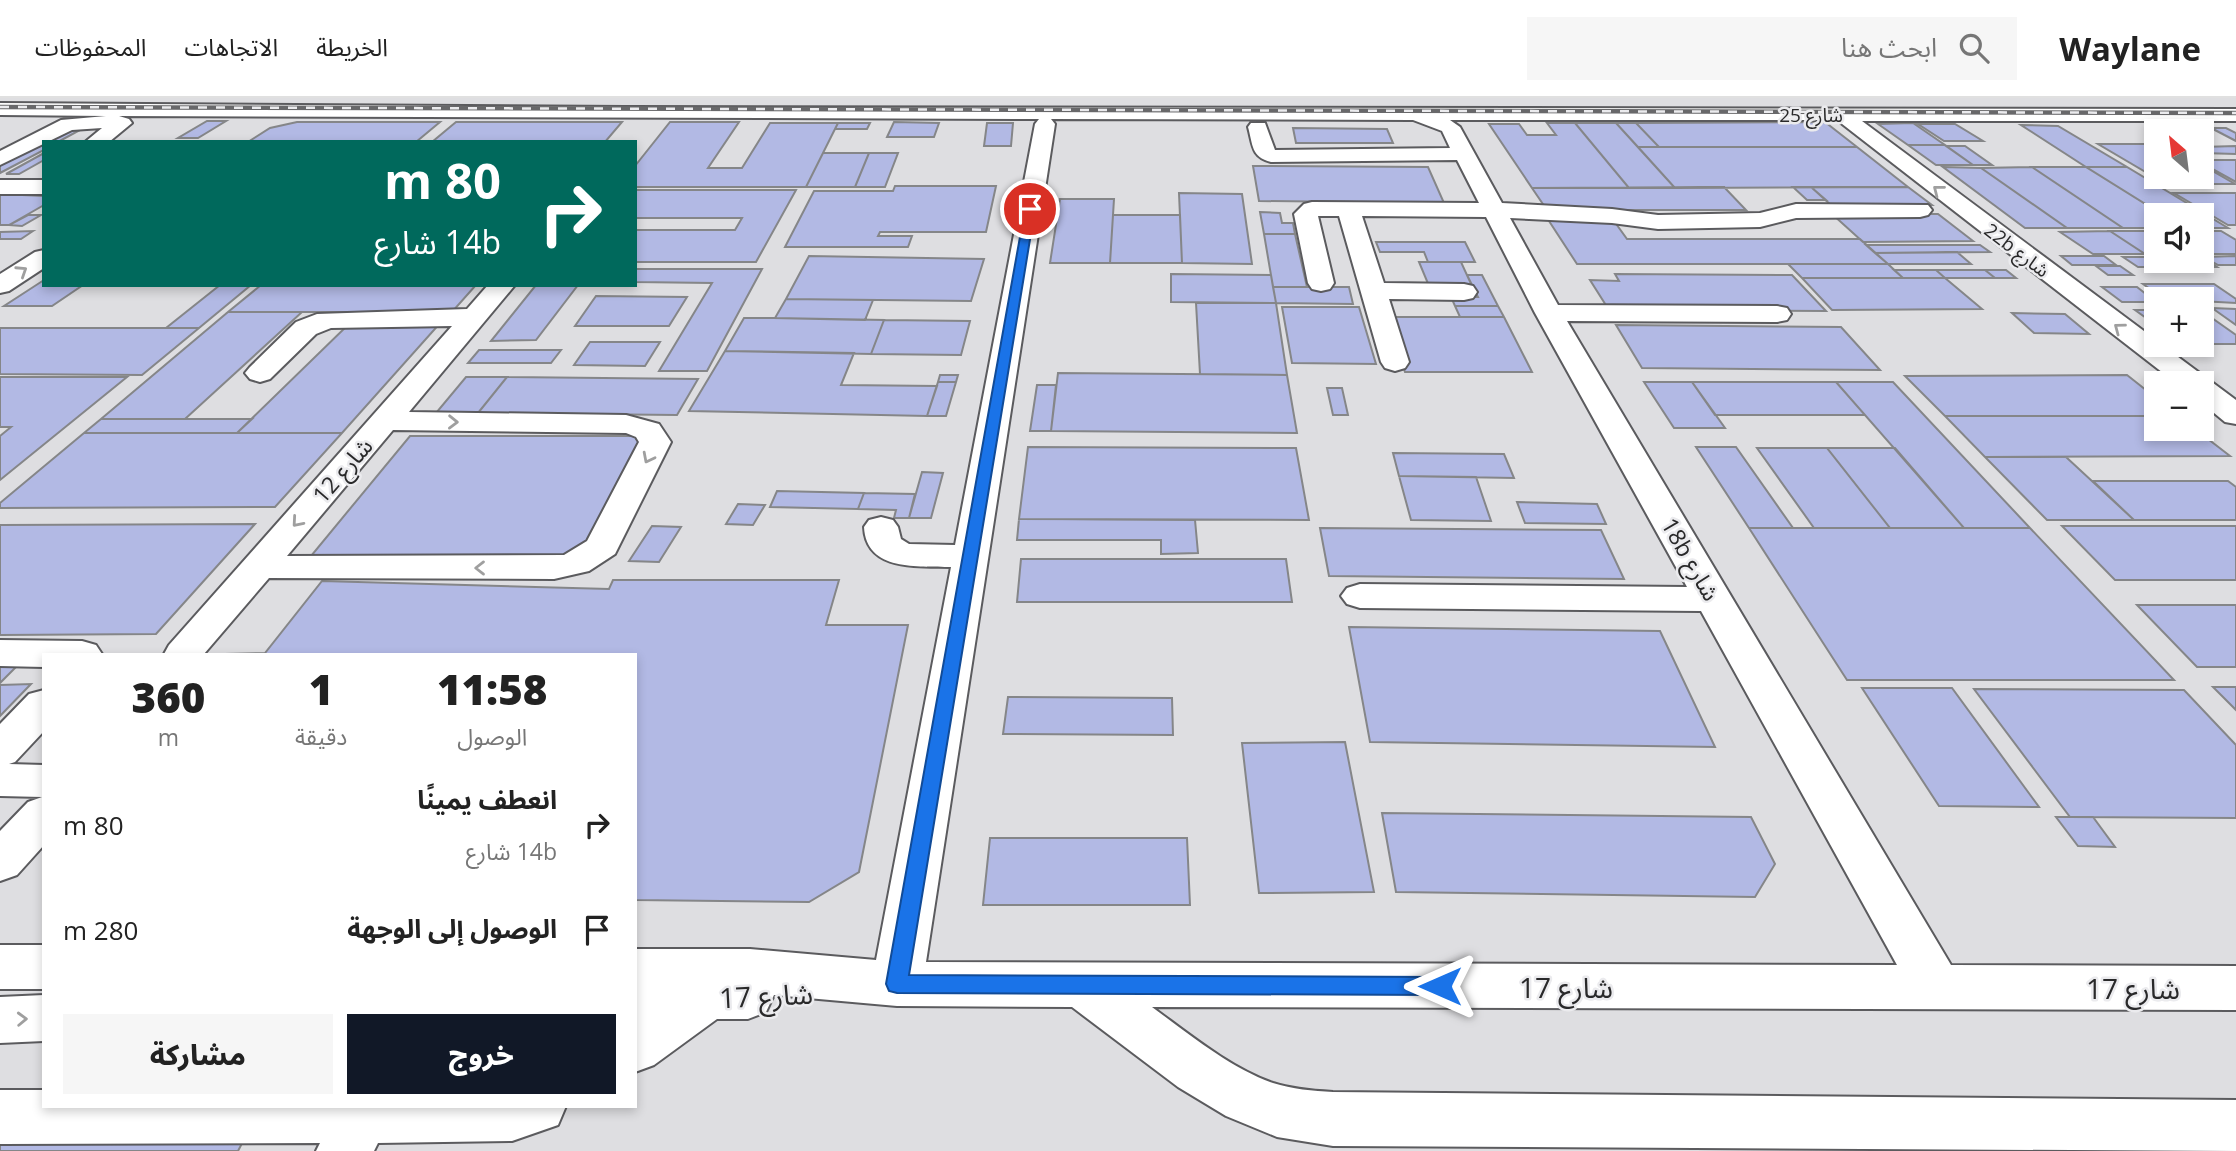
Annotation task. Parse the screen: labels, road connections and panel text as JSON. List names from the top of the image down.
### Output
{
  "streets": {
    "street": [
      "شارع 25",
      "22b شارع",
      "شارع 12",
      "18b شارع",
      "شارع 17"
    ]
  },
  "crossings": [
    ["شارع 25", "22b شارع"],
    ["18b شارع", "شارع 17"]
  ],
  "one_way": ["22b شارع", "شارع 12"],
  "north": "top left",
  "page": {
    "header": "Waylane",
    "search": "ابحث هنا",
    "nav": ["الخريطة", "الاتجاهات", "المحفوظات"],
    "map_buttons": ["+", "−"],
    "turn": ["80 m", "14b شارع"],
    "eta": [
      "11:58",
      "الوصول",
      "1",
      "دقيقة",
      "360",
      "m"
    ],
    "list": [
      {
        "name": "انعطف يمينًا",
        "note": "14b شارع",
        "value": "80 m"
      },
      {
        "name": "الوصول إلى الوجهة",
        "value": "280 m"
      }
    ],
    "buttons": ["خروج", "مشاركة"]
  }
}
